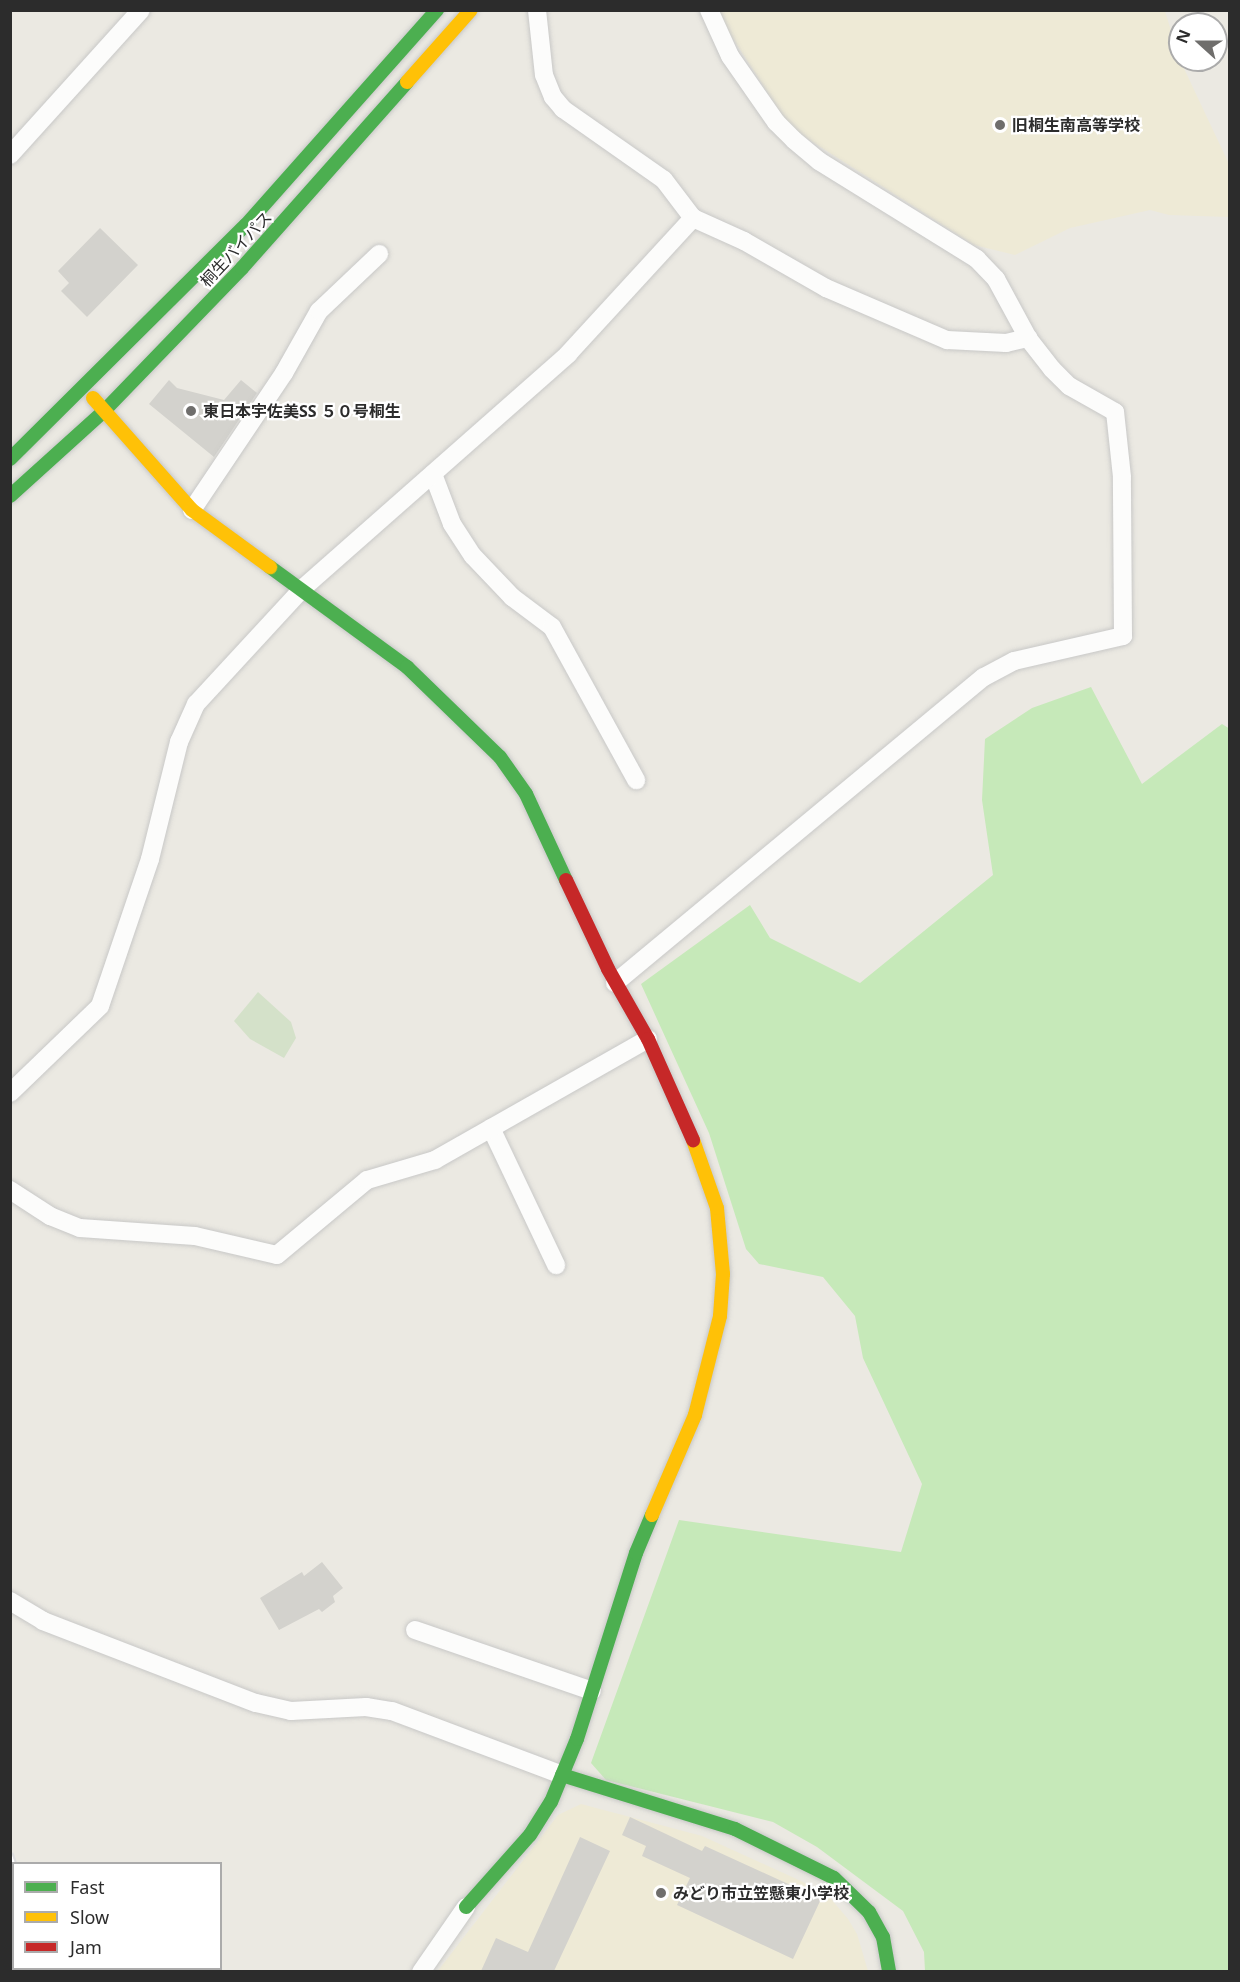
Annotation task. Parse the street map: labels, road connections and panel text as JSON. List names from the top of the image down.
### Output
{
  "streets": {
    "main road": ["桐生バイパス"]
  },
  "places": ["旧桐生南高等学校", "東日本宇佐美SS ５０号桐生", "みどり市立笠懸東小学校"],
  "legend": ["Fast", "Slow", "Jam"],
  "north": "left"
}
